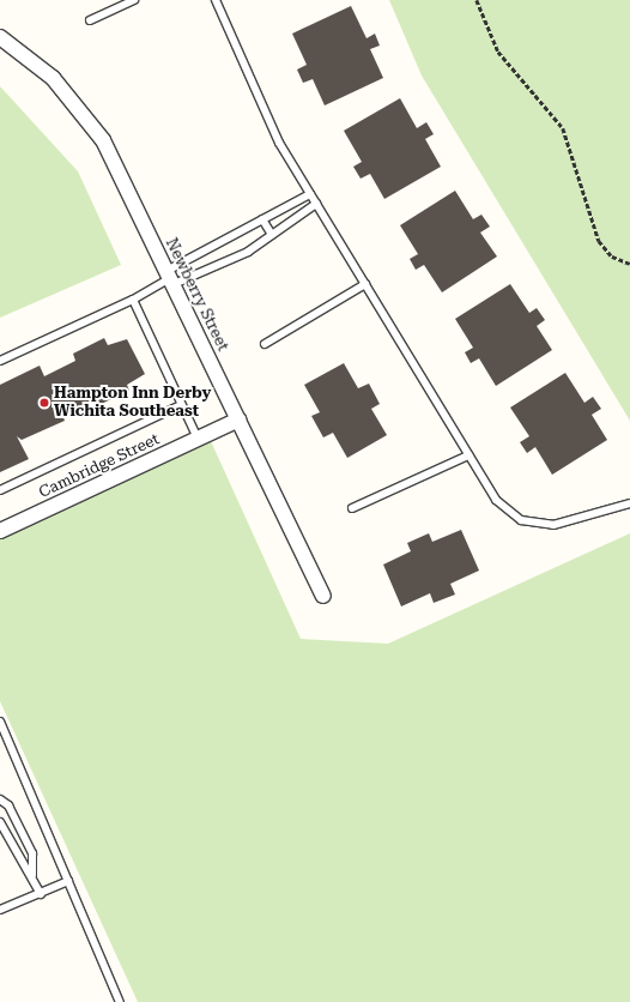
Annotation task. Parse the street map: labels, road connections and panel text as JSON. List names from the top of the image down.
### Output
{
  "streets": {
    "street": ["Newberry Street", "Cambridge Street"]
  },
  "crossings": [
    ["Newberry Street", "Cambridge Street"]
  ],
  "places": ["Hampton Inn Derby Wichita Southeast"]
}
